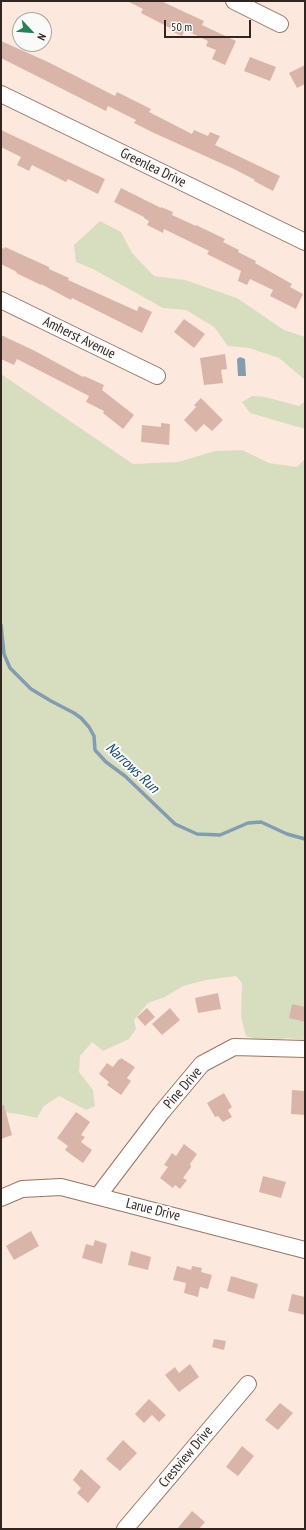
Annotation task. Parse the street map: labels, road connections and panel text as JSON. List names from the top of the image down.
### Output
{
  "streets": {
    "street": [
      "Greenlea Drive",
      "Amherst Avenue",
      "Pine Drive",
      "Larue Drive",
      "Crestview Drive"
    ]
  },
  "crossings": [
    ["Pine Drive", "Larue Drive"]
  ],
  "water": ["Narrows Run"],
  "scale_bar": "50 m",
  "north": "bottom right"
}
